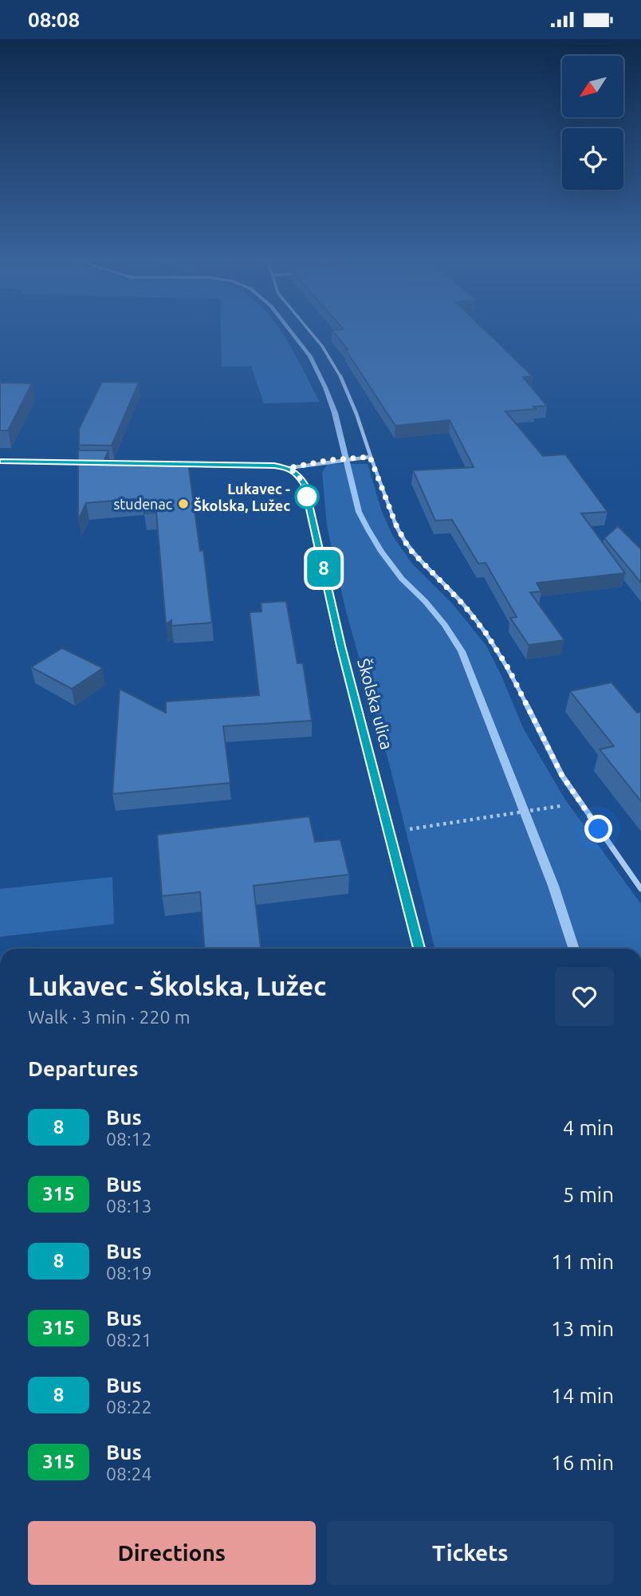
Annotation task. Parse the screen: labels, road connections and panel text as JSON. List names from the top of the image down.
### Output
{
  "streets": {
    "street": ["Školska ulica"]
  },
  "places": ["Lukavec - Školska, Lužec", "studenac"],
  "lines": ["bus line 8"],
  "north": "bottom left",
  "page": {
    "status": "08:08",
    "on_map": "8",
    "heading": [
      ["Lukavec - Školska, Lužec", "Walk · 3 min · 220 m"],
      "Departures"
    ],
    "list": [
      {
        "mark": "8",
        "name": "Bus",
        "note": "08:12",
        "value": "4 min"
      },
      {
        "mark": "315",
        "name": "Bus",
        "note": "08:13",
        "value": "5 min"
      },
      {
        "mark": "8",
        "name": "Bus",
        "note": "08:19",
        "value": "11 min"
      },
      {
        "mark": "315",
        "name": "Bus",
        "note": "08:21",
        "value": "13 min"
      },
      {
        "mark": "8",
        "name": "Bus",
        "note": "08:22",
        "value": "14 min"
      },
      {
        "mark": "315",
        "name": "Bus",
        "note": "08:24",
        "value": "16 min"
      }
    ],
    "buttons": ["Directions", "Tickets"]
  }
}
